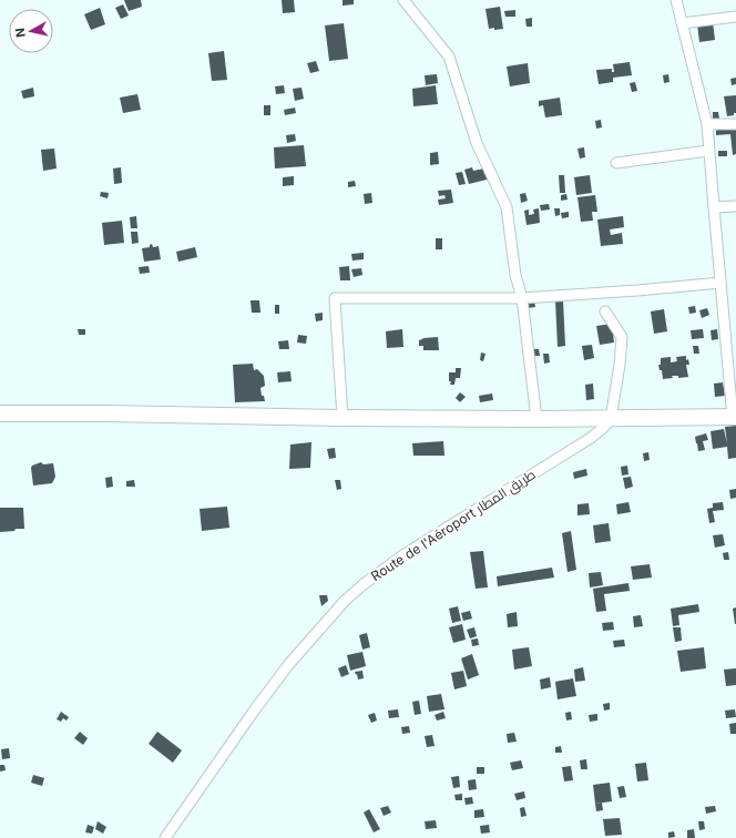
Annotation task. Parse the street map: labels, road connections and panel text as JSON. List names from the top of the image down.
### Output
{
  "streets": {
    "street": ["Route de l'Aéroport طريق المطار"]
  },
  "north": "left"
}
